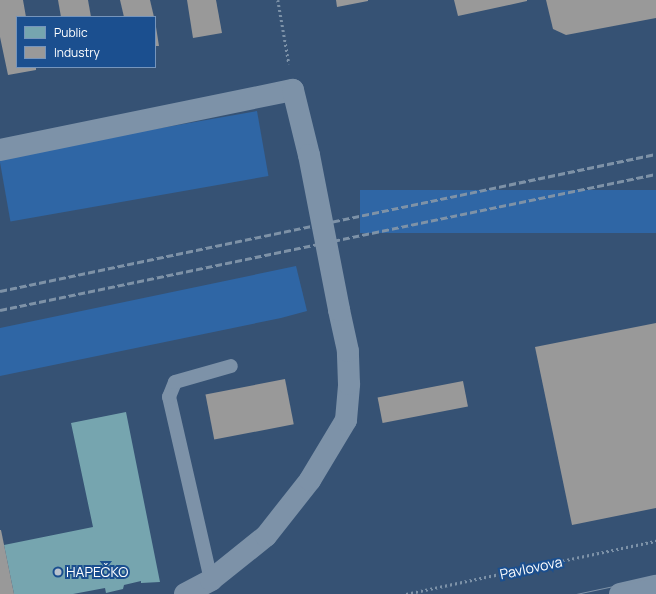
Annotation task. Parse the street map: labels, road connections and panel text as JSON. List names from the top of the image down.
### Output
{
  "streets": {
    "path": ["Pavlovova"]
  },
  "places": ["HAPEČKO"],
  "legend": ["Public", "Industry"]
}
